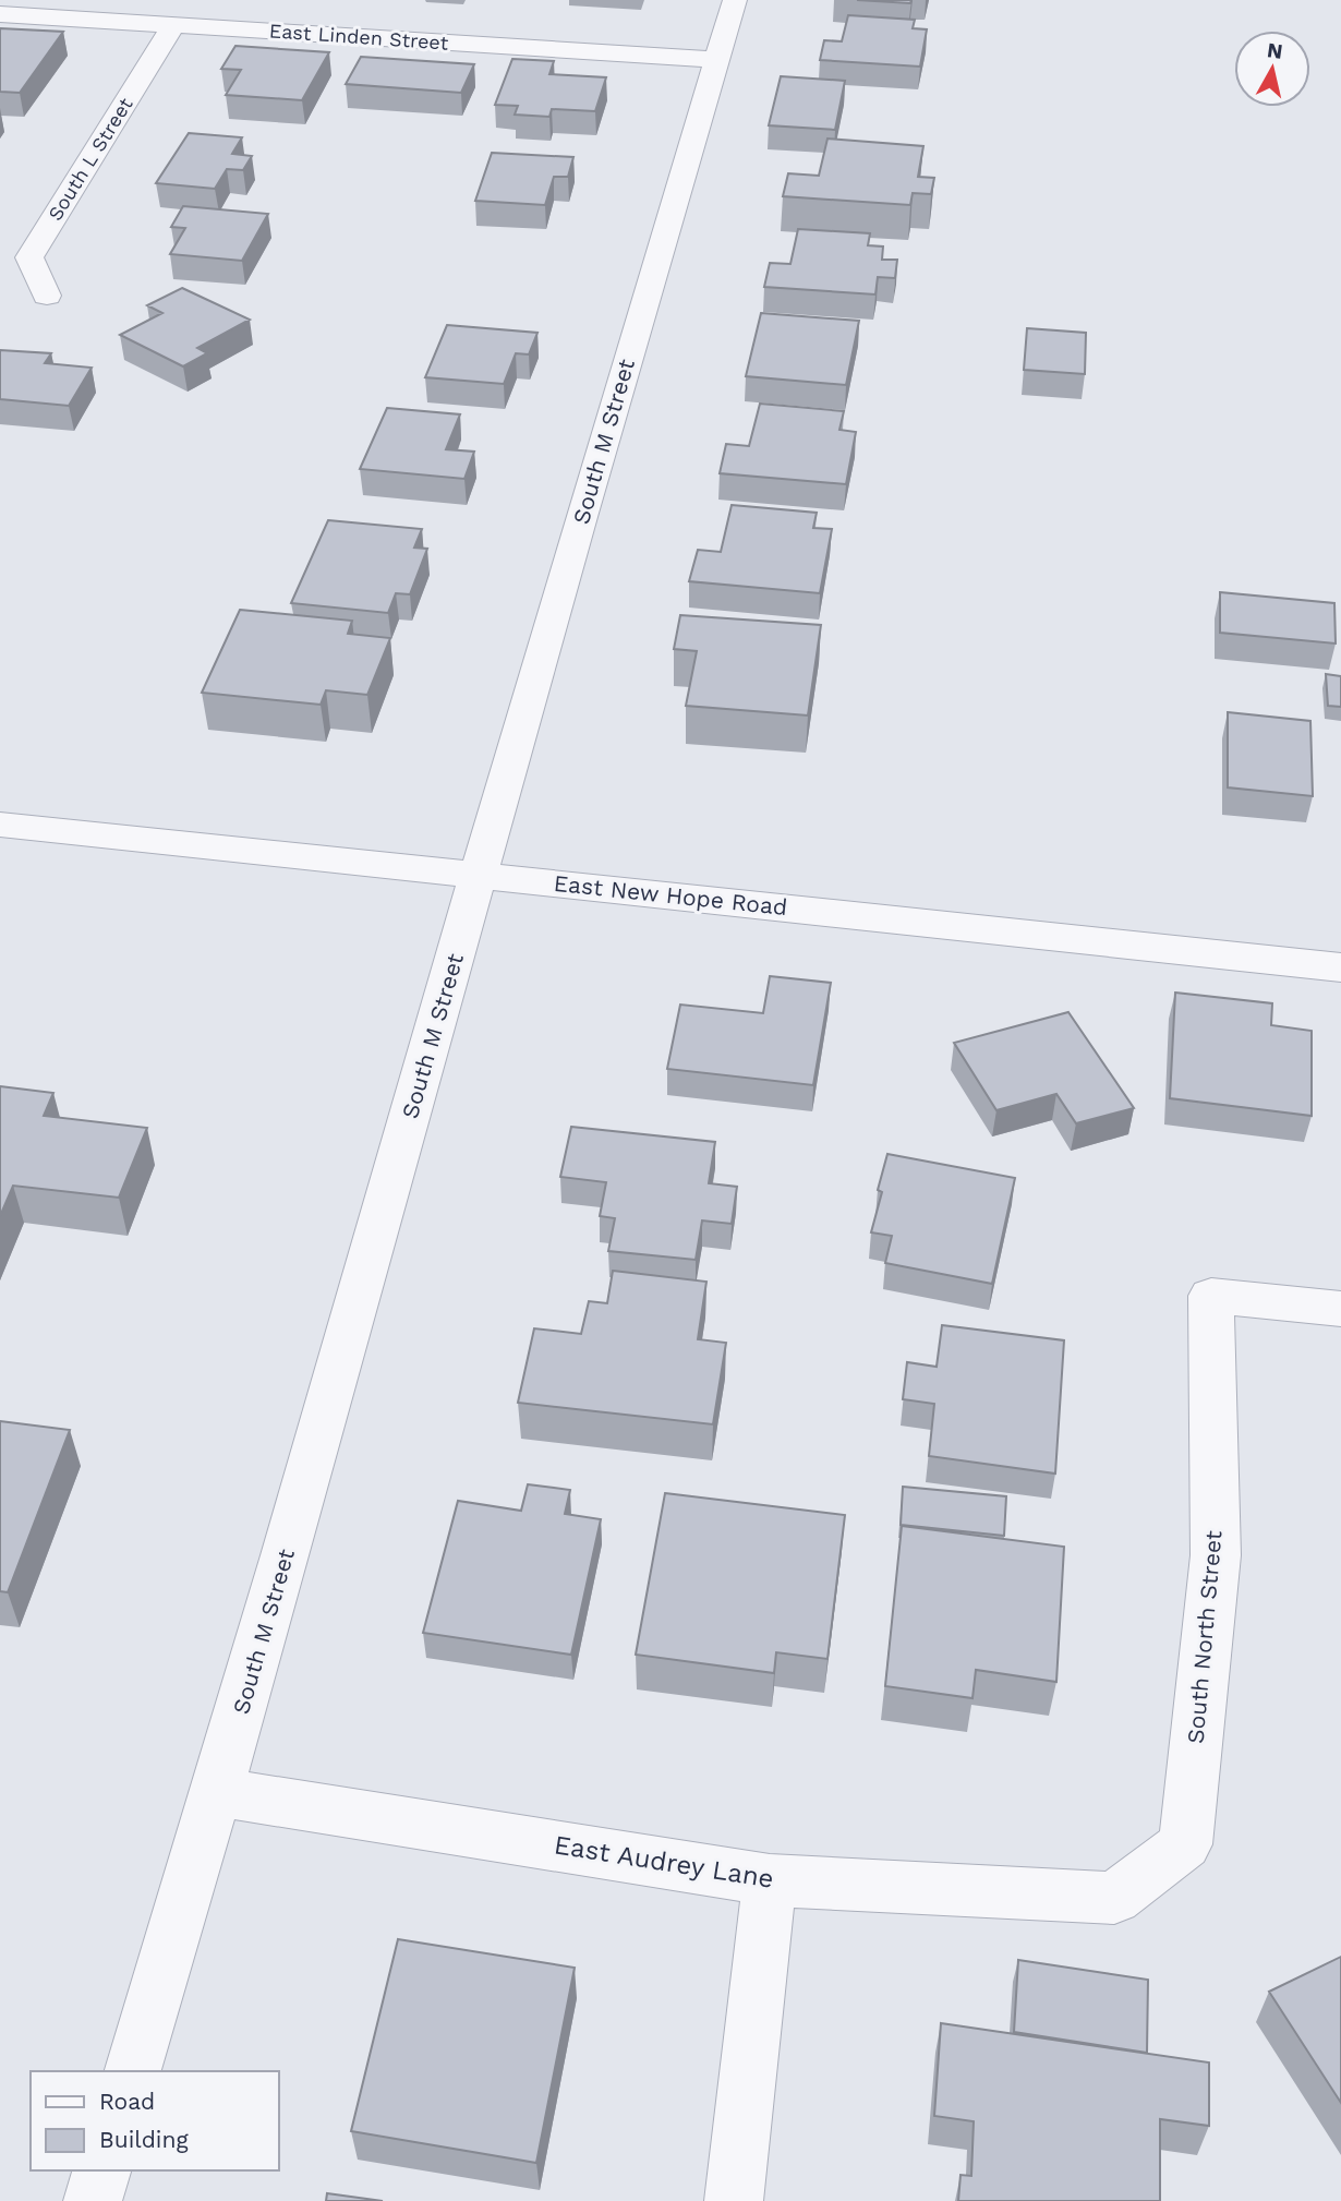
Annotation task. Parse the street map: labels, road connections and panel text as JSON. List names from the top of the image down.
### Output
{
  "streets": {
    "street": [
      "East Linden Street",
      "South L Street",
      "South M Street",
      "East New Hope Road",
      "South North Street",
      "East Audrey Lane"
    ]
  },
  "crossings": [
    ["East Linden Street", "South L Street"],
    ["East Linden Street", "South M Street"],
    ["South M Street", "East New Hope Road"],
    ["South M Street", "East Audrey Lane"],
    ["South North Street", "East Audrey Lane"]
  ],
  "legend": ["Road", "Building"],
  "north": "top"
}
